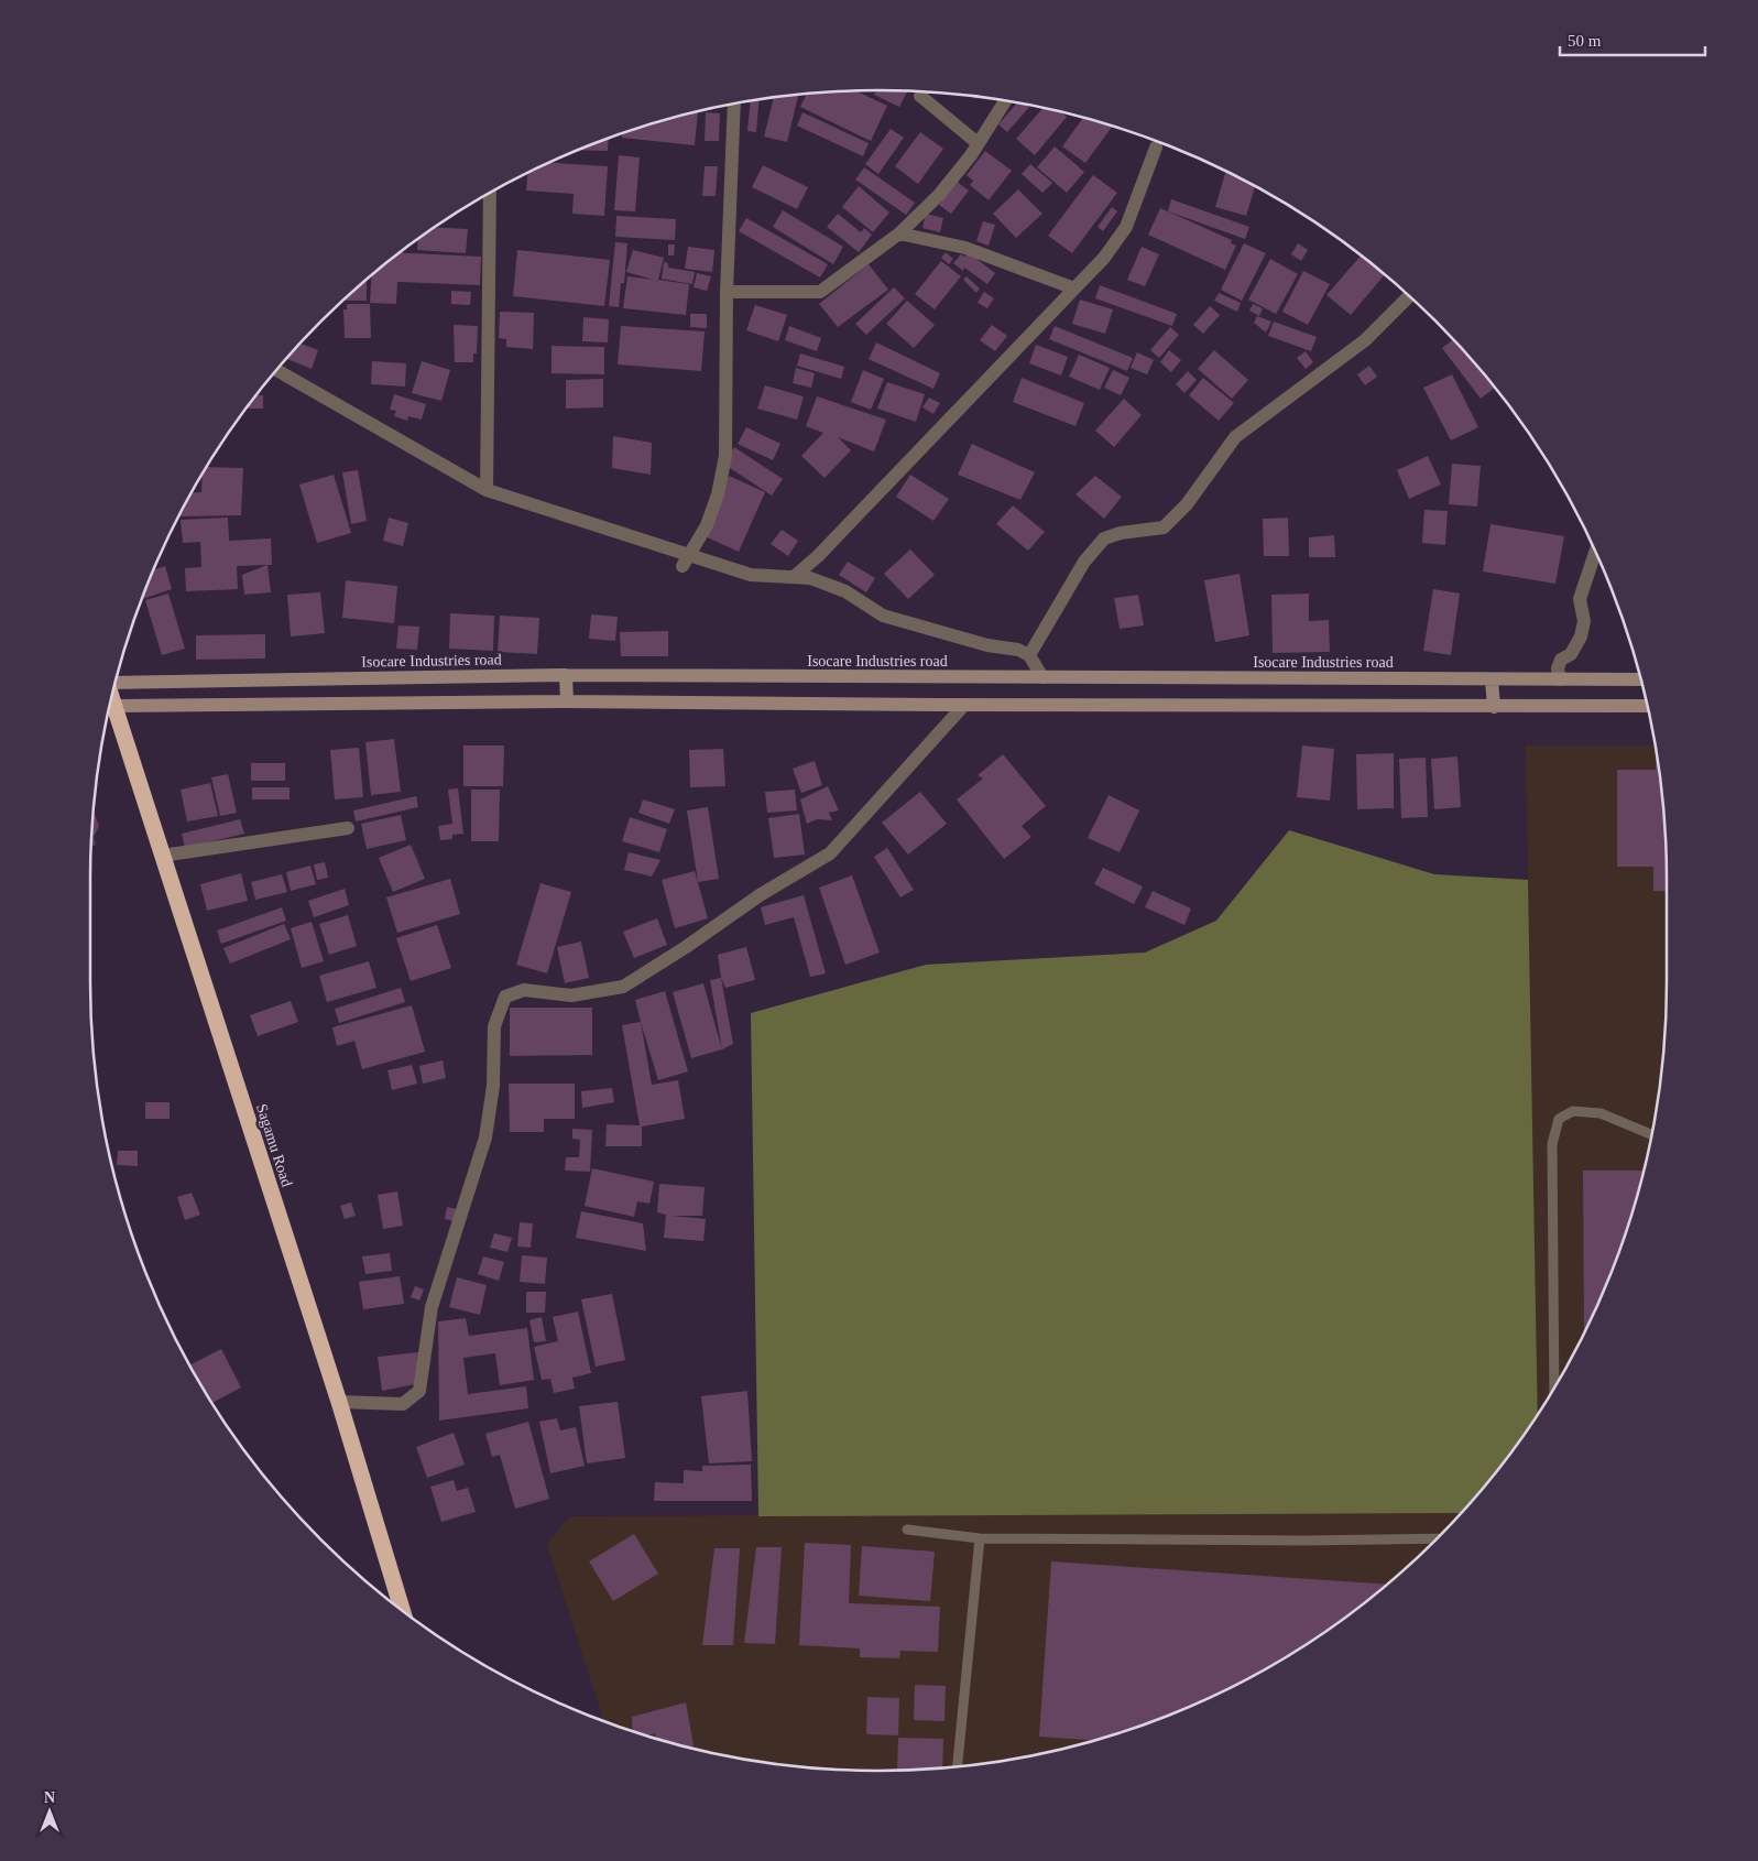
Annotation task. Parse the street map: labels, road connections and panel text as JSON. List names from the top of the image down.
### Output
{
  "streets": {
    "highway": ["Sagamu Road"],
    "street": ["Isocare Industries road"]
  },
  "scale_bar": "50 m",
  "north": "top"
}
